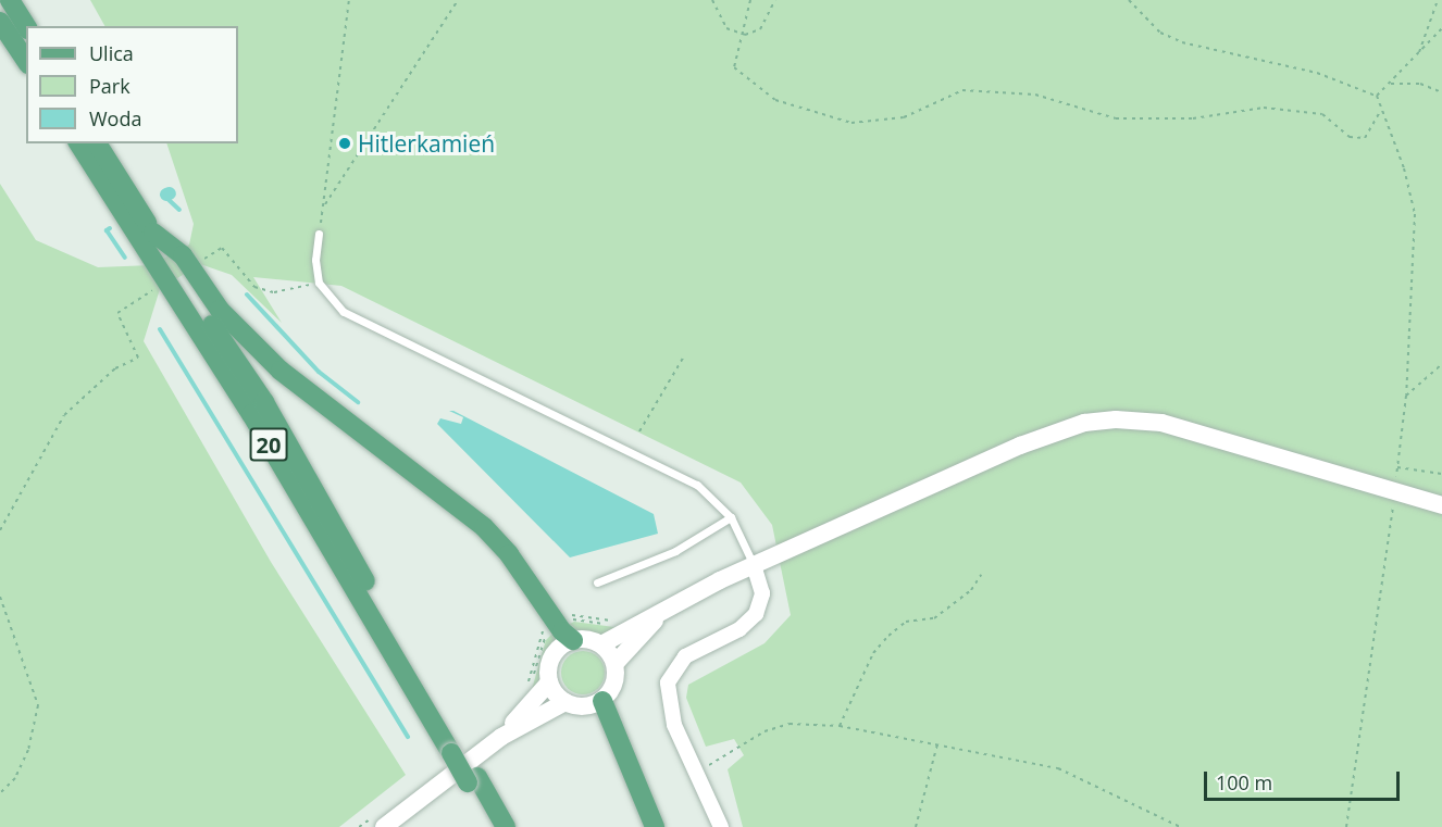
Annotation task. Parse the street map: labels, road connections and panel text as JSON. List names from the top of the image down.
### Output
{
  "streets": {
    "main road": ["20"]
  },
  "places": ["Hitlerkamień"],
  "legend": ["Ulica", "Park", "Woda"],
  "scale_bar": "100 m"
}
